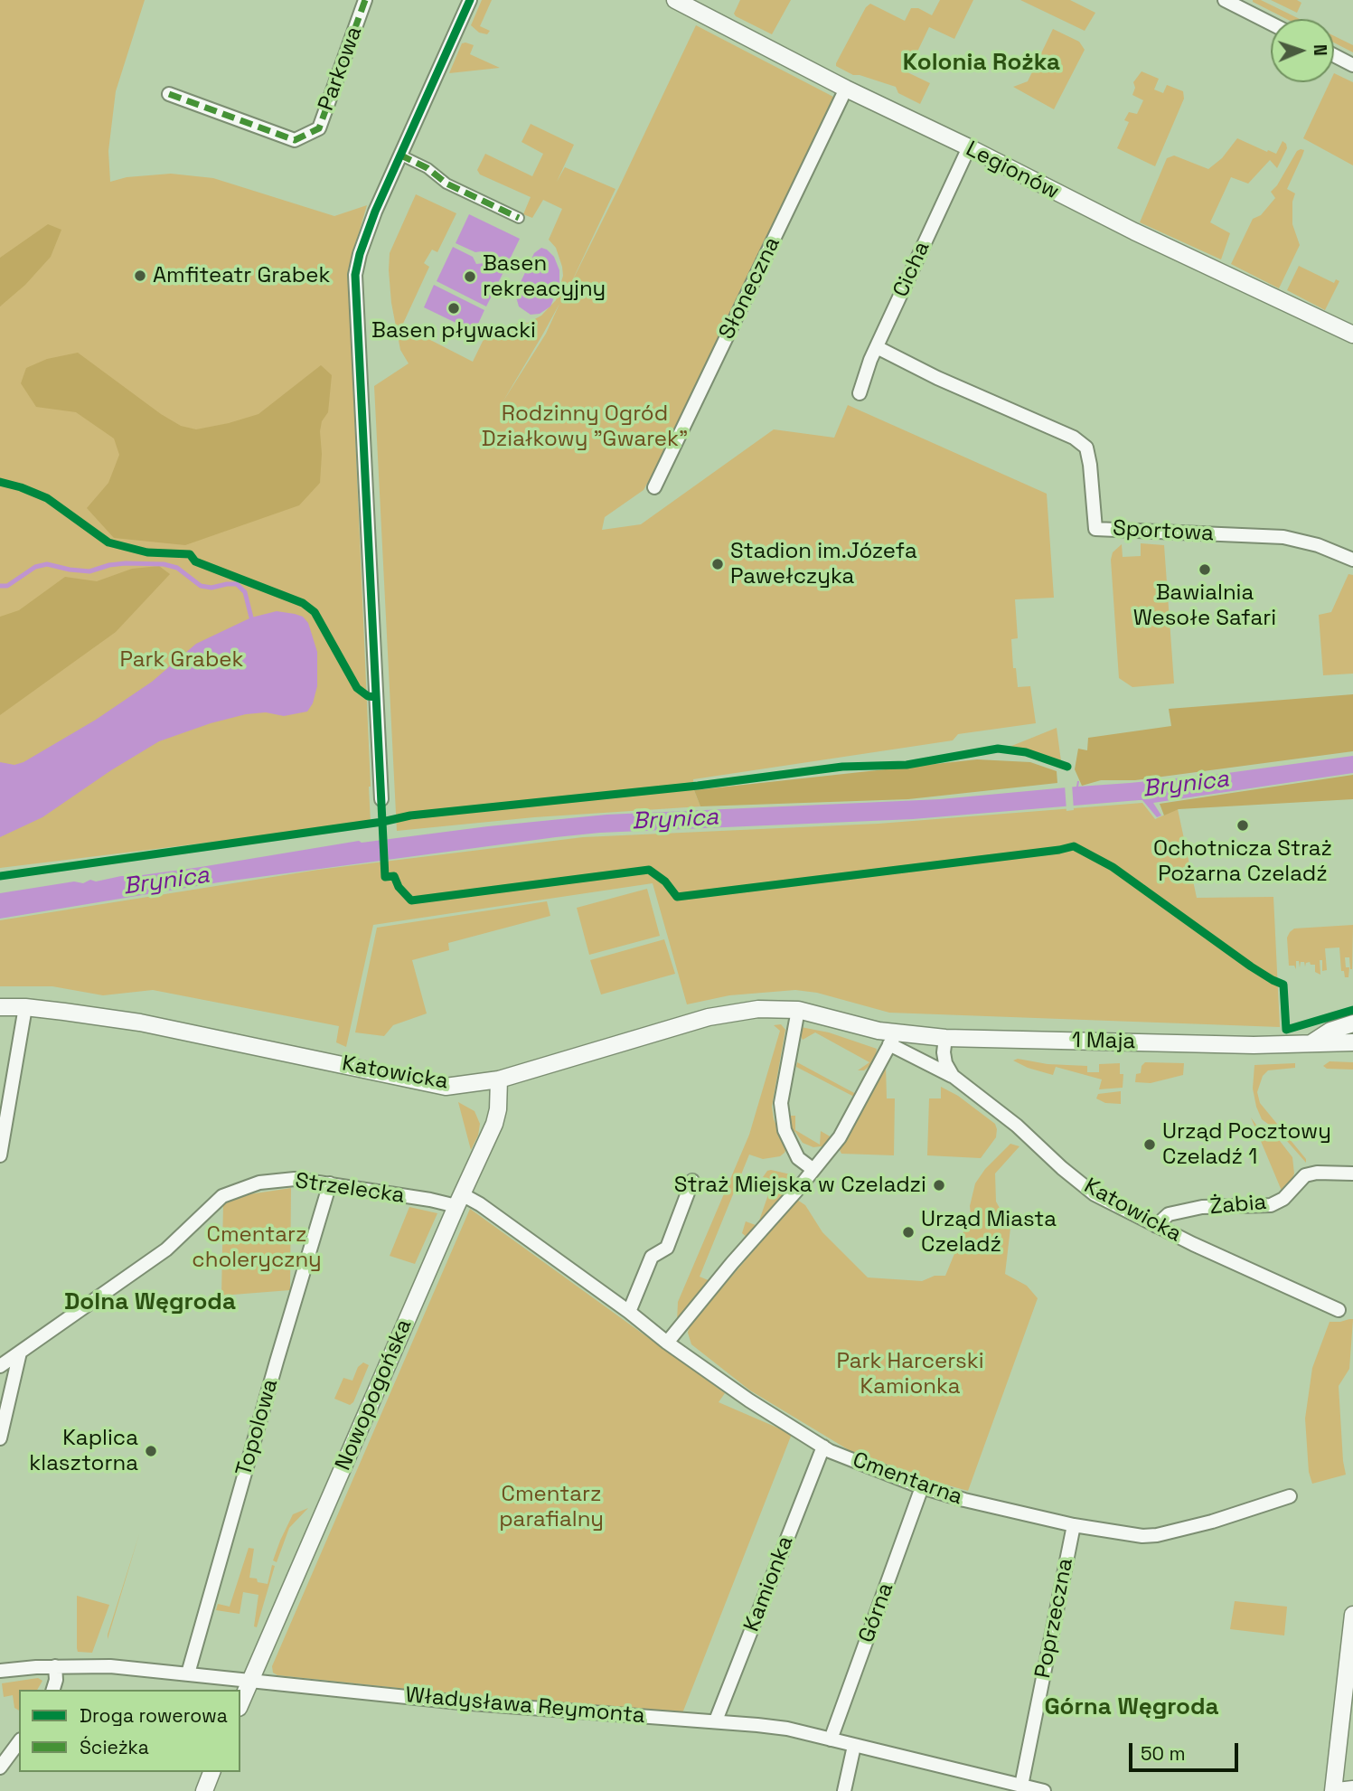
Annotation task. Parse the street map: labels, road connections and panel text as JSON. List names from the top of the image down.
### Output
{
  "streets": {
    "street": [
      "Parkowa",
      "Legionów",
      "Cicha",
      "Słoneczna",
      "Sportowa",
      "1 Maja",
      "Katowicka",
      "Strzelecka",
      "Żabia",
      "Nowopogońska",
      "Topolowa",
      "Cmentarna",
      "Kamionka",
      "Górna",
      "Poprzeczna",
      "Władysława Reymonta"
    ]
  },
  "crossings": [
    ["Legionów", "Cicha"],
    ["Legionów", "Słoneczna"],
    ["Cicha", "Sportowa"],
    ["1 Maja", "Katowicka"],
    ["Katowicka", "Żabia"],
    ["Katowicka", "Nowopogońska"],
    ["Strzelecka", "Nowopogońska"],
    ["Strzelecka", "Topolowa"],
    ["Strzelecka", "Cmentarna"],
    ["Nowopogońska", "Cmentarna"],
    ["Nowopogońska", "Władysława Reymonta"],
    ["Topolowa", "Władysława Reymonta"],
    ["Cmentarna", "Kamionka"],
    ["Cmentarna", "Górna"],
    ["Cmentarna", "Poprzeczna"],
    ["Kamionka", "Władysława Reymonta"],
    ["Górna", "Władysława Reymonta"],
    ["Poprzeczna", "Władysława Reymonta"]
  ],
  "districts": ["Kolonia Rożka", "Dolna Węgroda", "Górna Węgroda"],
  "water": ["Brynica"],
  "parks": [
    "Rodzinny Ogród Działkowy \"Gwarek\"",
    "Park Grabek",
    "Cmentarz choleryczny",
    "Park Harcerski Kamionka",
    "Cmentarz parafialny"
  ],
  "places": [
    "Amfiteatr Grabek",
    "Basen rekreacyjny",
    "Basen pływacki",
    "Stadion im.Józefa Pawełczyka",
    "Bawialnia Wesołe Safari",
    "Ochotnicza Straż Pożarna Czeladź",
    "Urząd Pocztowy Czeladź 1",
    "Straż Miejska w Czeladzi",
    "Urząd Miasta Czeladź",
    "Kaplica klasztorna"
  ],
  "legend": ["Droga rowerowa", "Ścieżka"],
  "scale_bar": "50 m",
  "north": "right"
}
